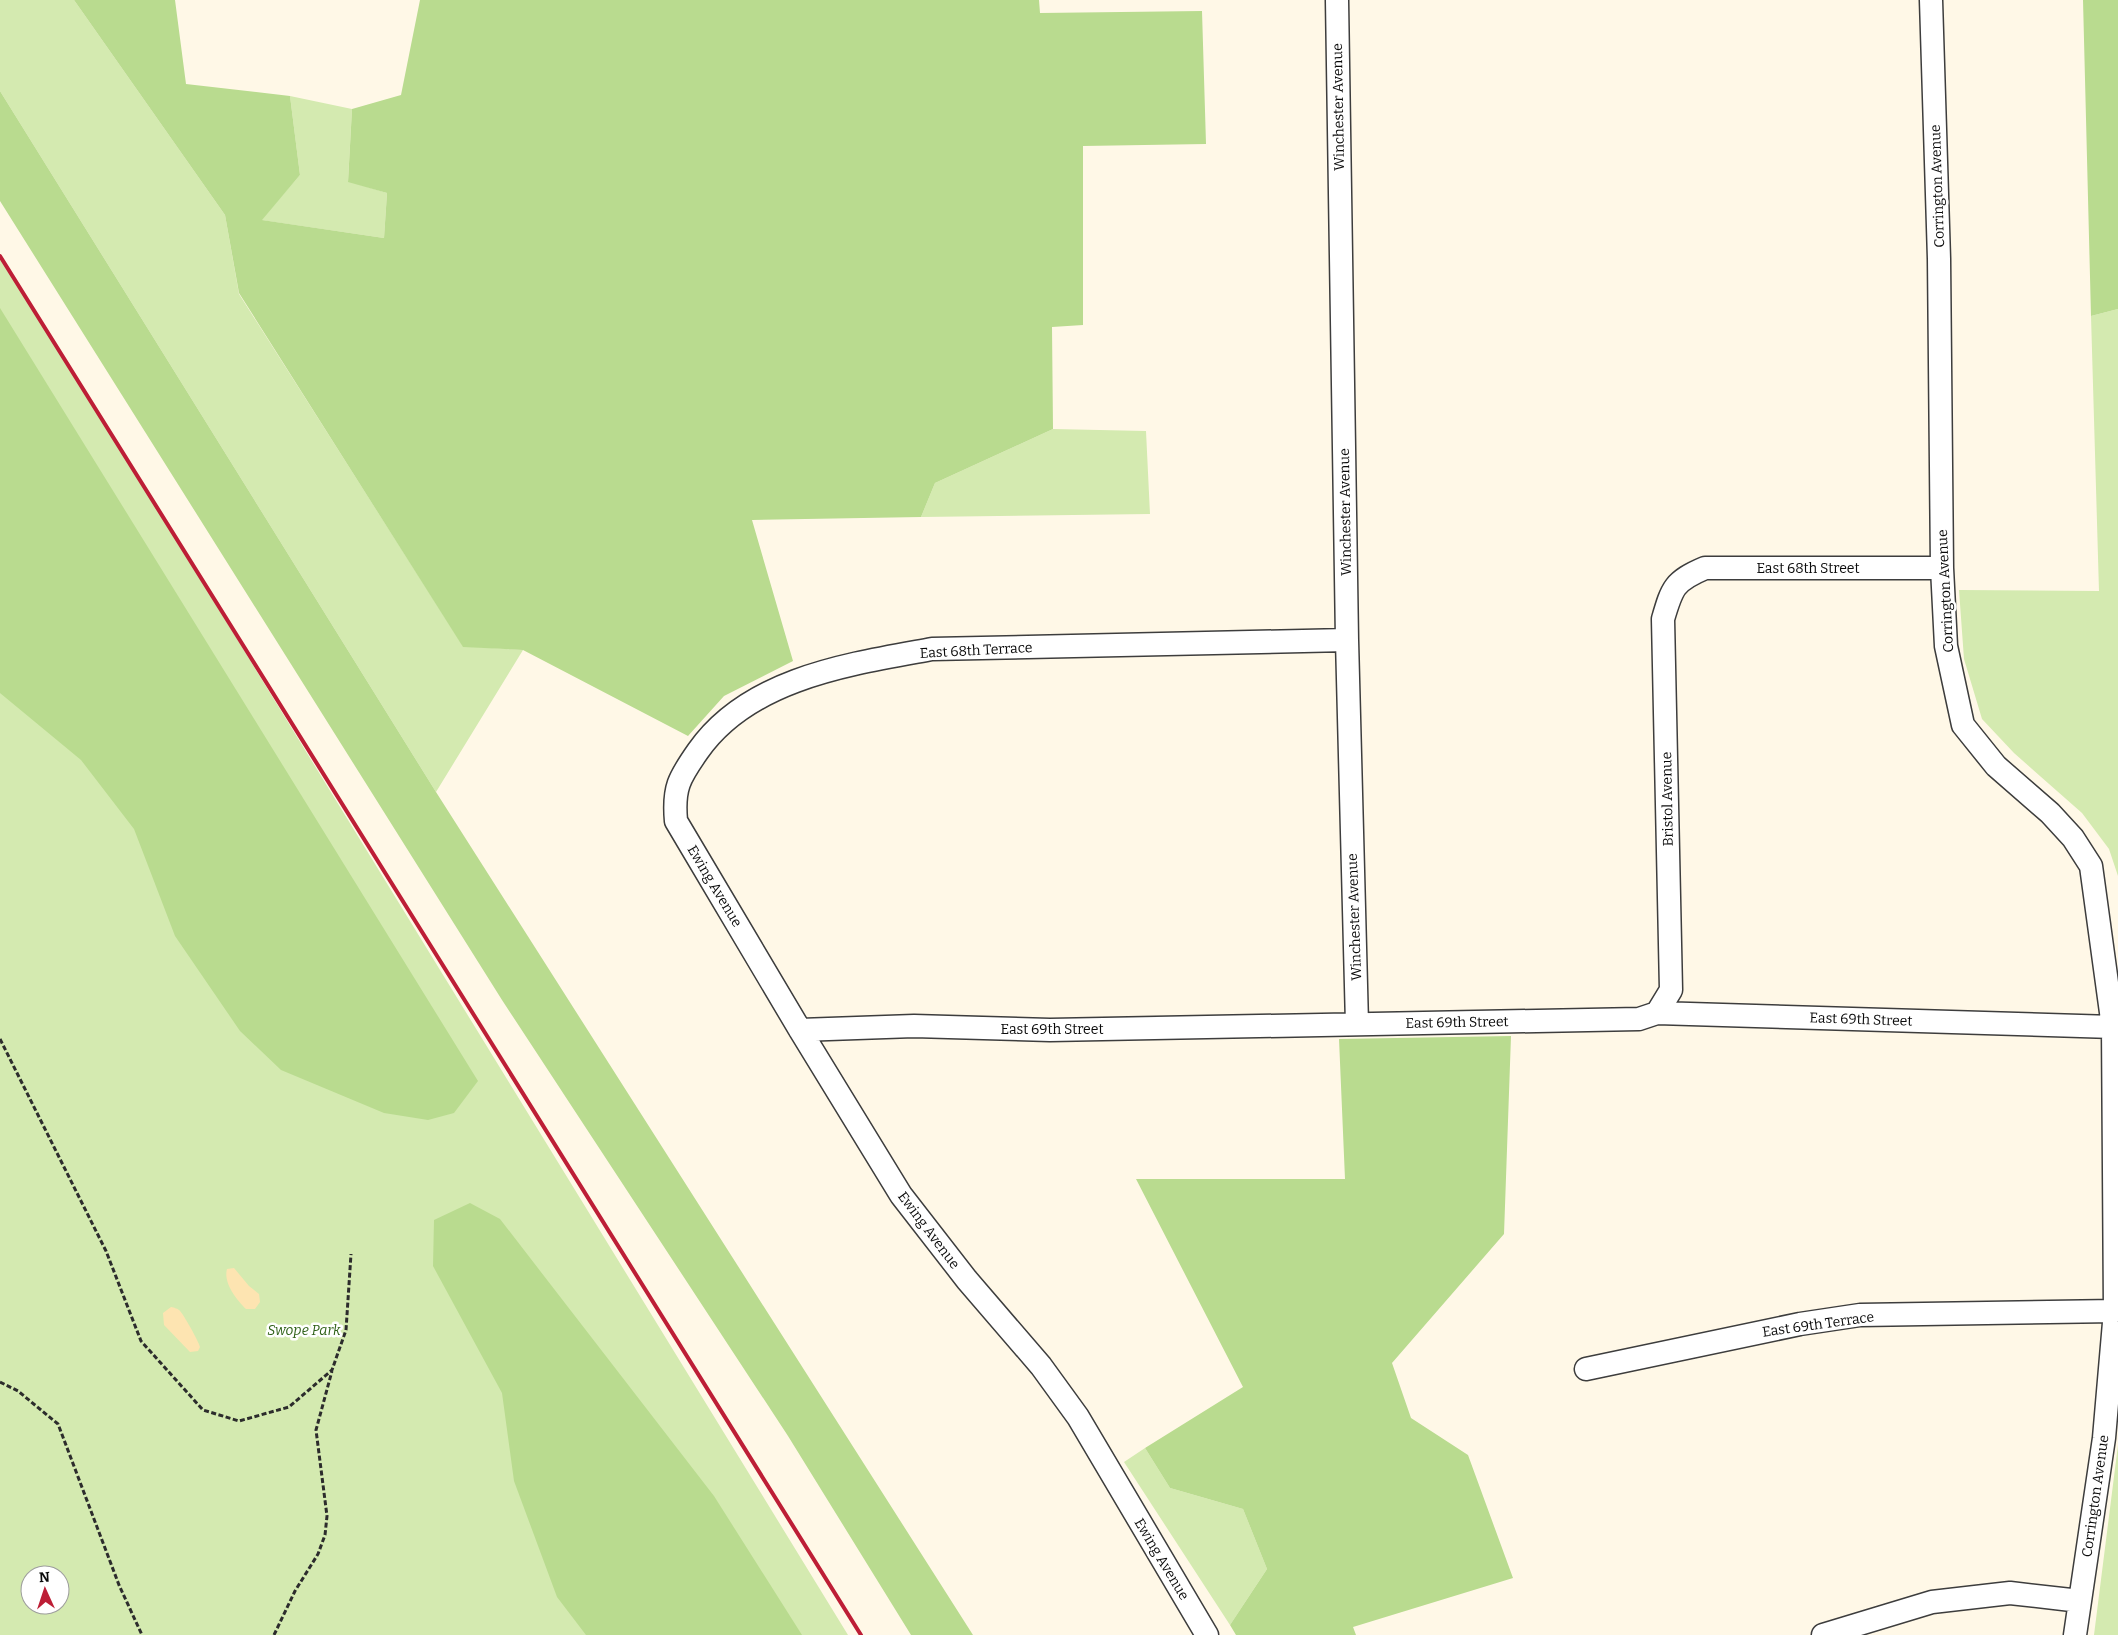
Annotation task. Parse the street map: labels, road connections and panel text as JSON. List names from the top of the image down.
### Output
{
  "streets": {
    "street": [
      "Winchester Avenue",
      "Corrington Avenue",
      "East 68th Street",
      "East 68th Terrace",
      "Bristol Avenue",
      "Ewing Avenue",
      "East 69th Street",
      "East 69th Terrace"
    ]
  },
  "crossings": [
    ["Winchester Avenue", "East 68th Terrace"],
    ["Winchester Avenue", "East 69th Street"],
    ["Corrington Avenue", "East 68th Street"],
    ["Corrington Avenue", "East 69th Street"],
    ["Corrington Avenue", "East 69th Terrace"],
    ["East 68th Street", "Bristol Avenue"],
    ["East 68th Terrace", "Ewing Avenue"],
    ["Bristol Avenue", "East 69th Street"],
    ["Ewing Avenue", "East 69th Street"]
  ],
  "parks": ["Swope Park"],
  "north": "top"
}
